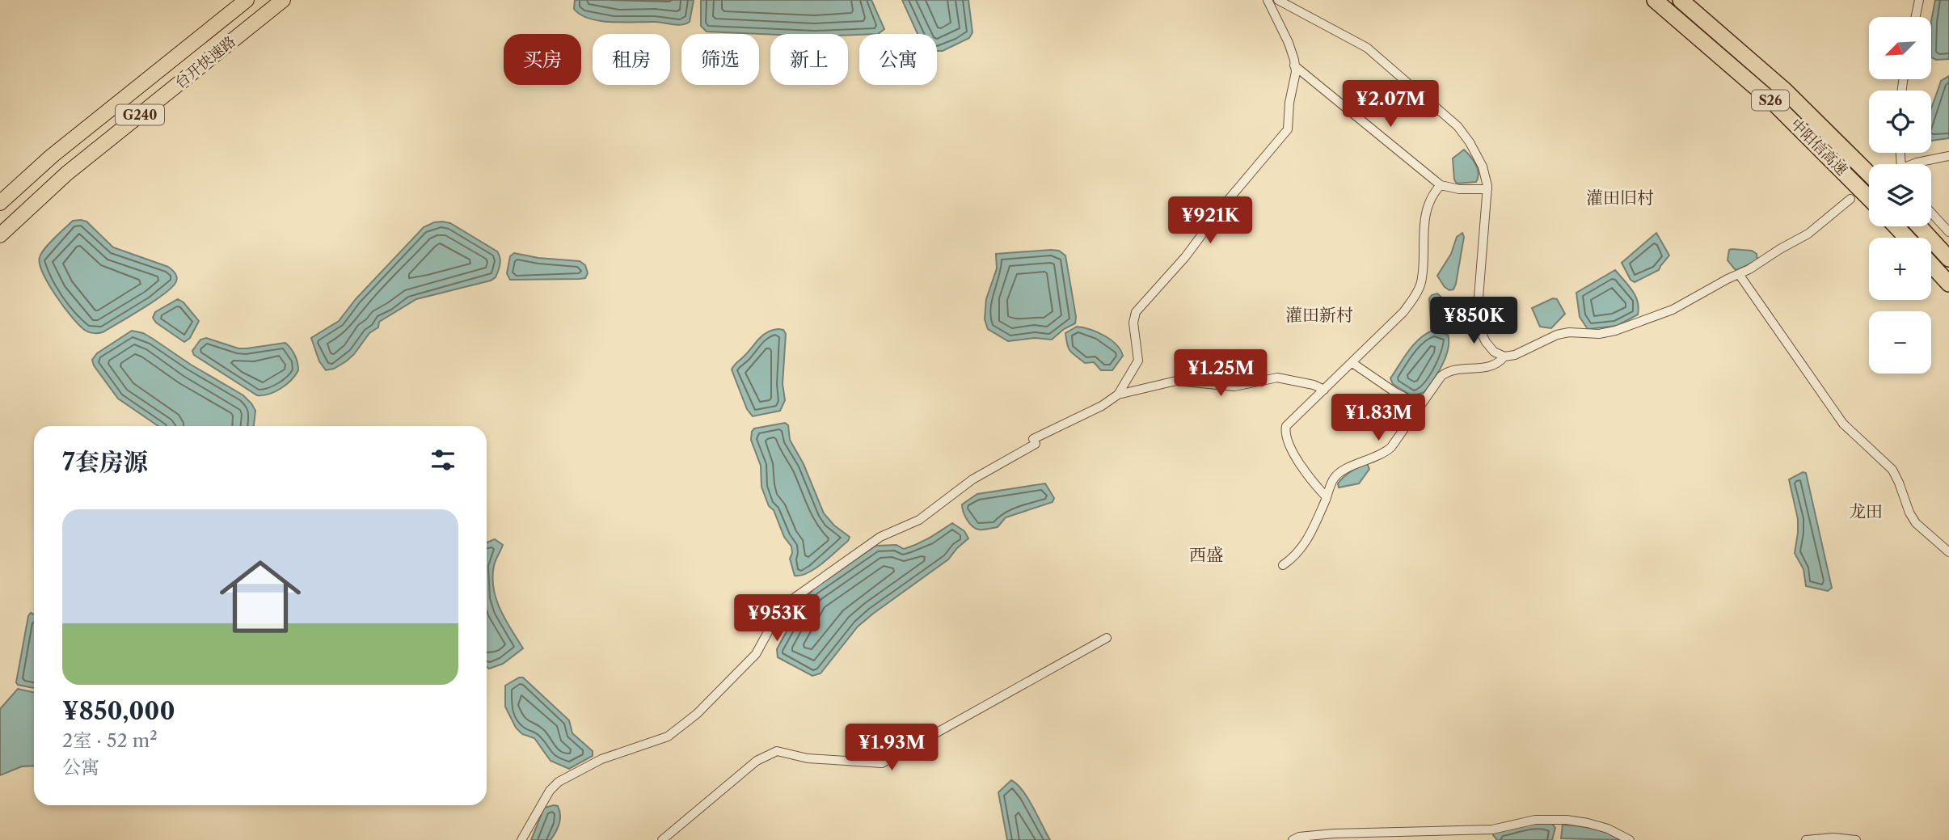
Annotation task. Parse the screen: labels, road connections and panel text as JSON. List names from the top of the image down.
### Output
{
  "streets": {
    "highway": [
      "台开快速路",
      "S26",
      "G240",
      "中阳信高速"
    ]
  },
  "districts": [
    "灌田旧村",
    "灌田新村",
    "龙田",
    "西盛"
  ],
  "north": "bottom left",
  "page": {
    "map_buttons": ["+", "−"],
    "chip": [
      "买房",
      "租房",
      "筛选",
      "新上",
      "公寓"
    ],
    "price": [
      "¥2.07M",
      "¥921K",
      "¥850K",
      "¥1.25M",
      "¥1.83M",
      "¥953K",
      "¥1.93M"
    ],
    "heading": "7套房源",
    "list": [
      {
        "name": "¥850,000",
        "note": "2室 · 52 m² · 公寓"
      }
    ]
  }
}
